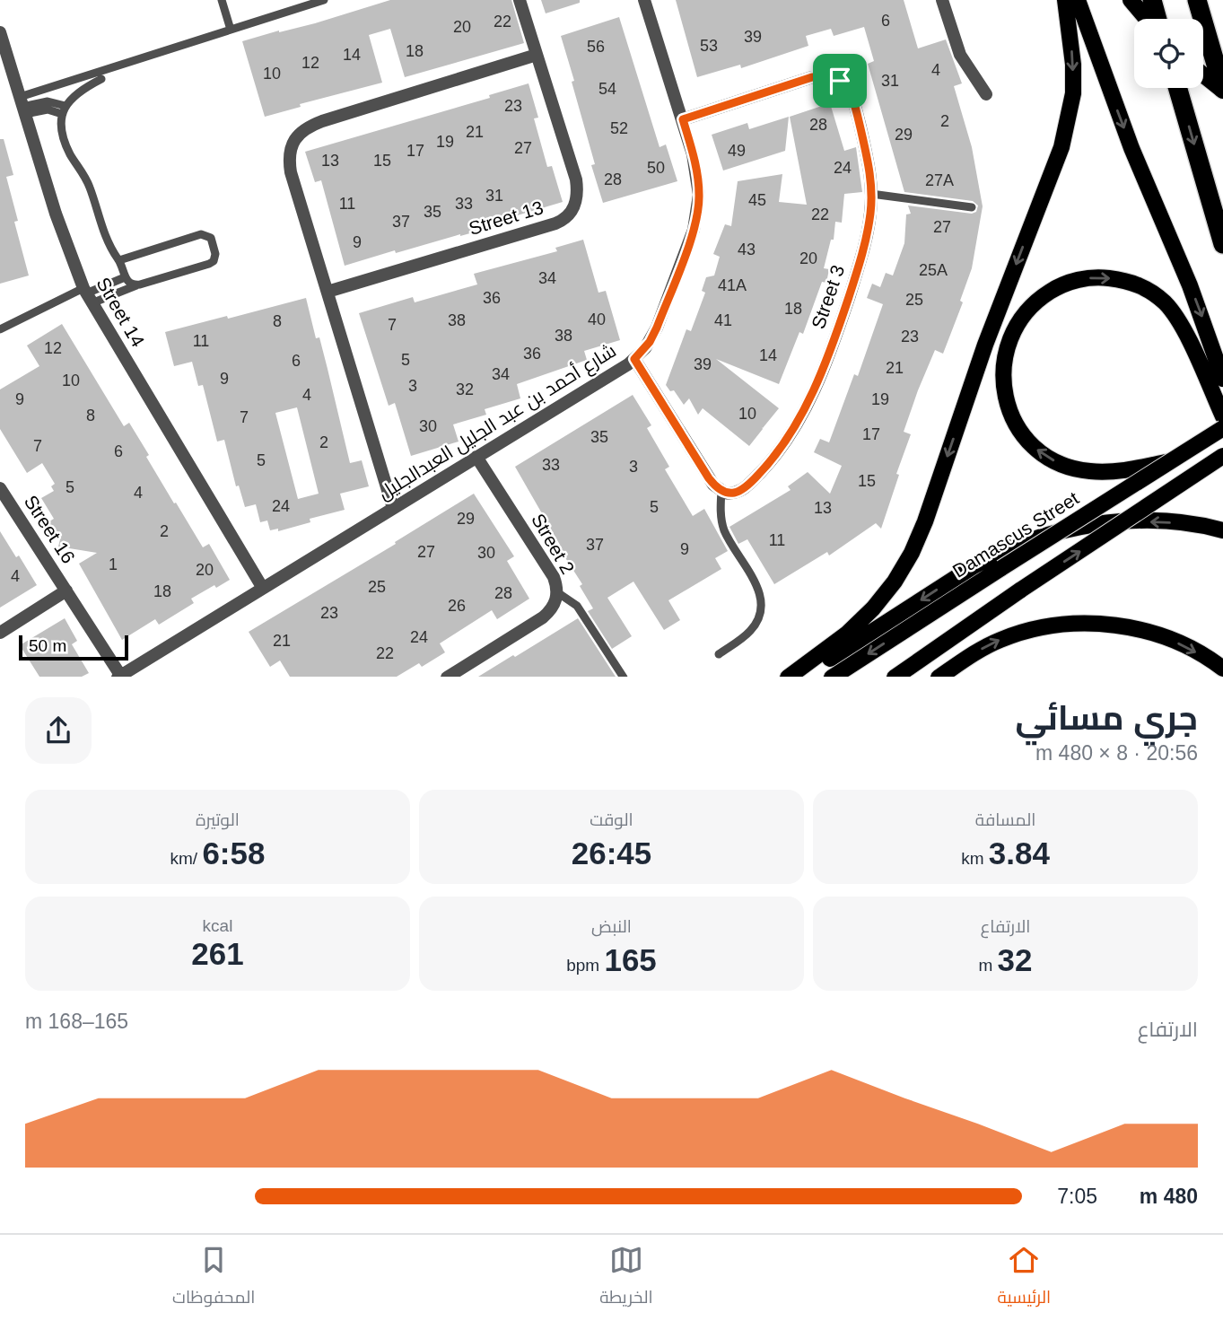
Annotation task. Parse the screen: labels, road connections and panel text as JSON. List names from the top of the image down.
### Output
{
  "streets": {
    "main road": ["Damascus Street"],
    "street": [
      "Street 13",
      "Street 3",
      "Street 14",
      "شارع أحمد بن عبد الجليل العبدالجليل",
      "Street 16",
      "Street 2"
    ]
  },
  "crossings": [
    ["Street 3", "شارع أحمد بن عبد الجليل العبدالجليل"],
    ["Street 14", "شارع أحمد بن عبد الجليل العبدالجليل"],
    ["شارع أحمد بن عبد الجليل العبدالجليل", "Street 16"],
    ["شارع أحمد بن عبد الجليل العبدالجليل", "Street 2"]
  ],
  "house_numbers": [
    "6",
    "22",
    "20",
    "39",
    "53",
    "56",
    "18",
    "14",
    "12",
    "4",
    "10",
    "31",
    "54",
    "23",
    "2",
    "28",
    "52",
    "21",
    "29",
    "19",
    "27",
    "17",
    "49",
    "13",
    "15",
    "50",
    "24",
    "28",
    "27A",
    "31",
    "45",
    "11",
    "33",
    "35",
    "22",
    "37",
    "27",
    "9",
    "43",
    "20",
    "25A",
    "34",
    "41A",
    "36",
    "25",
    "18",
    "40",
    "38",
    "41",
    "8",
    "7",
    "38",
    "23",
    "11",
    "12",
    "36",
    "14",
    "5",
    "6",
    "39",
    "21",
    "34",
    "9",
    "10",
    "3",
    "32",
    "4",
    "9",
    "19",
    "10",
    "8",
    "7",
    "30",
    "17",
    "35",
    "2",
    "7",
    "6",
    "5",
    "33",
    "3",
    "15",
    "5",
    "4",
    "24",
    "5",
    "13",
    "29",
    "2",
    "11",
    "37",
    "9",
    "27",
    "30",
    "1",
    "20",
    "4",
    "25",
    "18",
    "28",
    "26",
    "23",
    "24",
    "21",
    "22"
  ],
  "scale_bar": "50 m",
  "page": {
    "scale": "50 m",
    "heading": ["جري مسائي", "20:56 · 8 × 480 m"],
    "stats": [
      ["المسافة", "3.84 km"],
      ["الوقت", "26:45"],
      ["الوتيرة", "6:58 /km"],
      ["الارتفاع", "32 m"],
      ["النبض", "165 bpm"],
      ["kcal", "261"]
    ],
    "chart": ["الارتفاع", "165–168 m"],
    "list": [
      {
        "name": "480 m",
        "note": "7:05"
      }
    ],
    "tabs": ["الرئيسية", "الخريطة", "المحفوظات"]
  }
}
